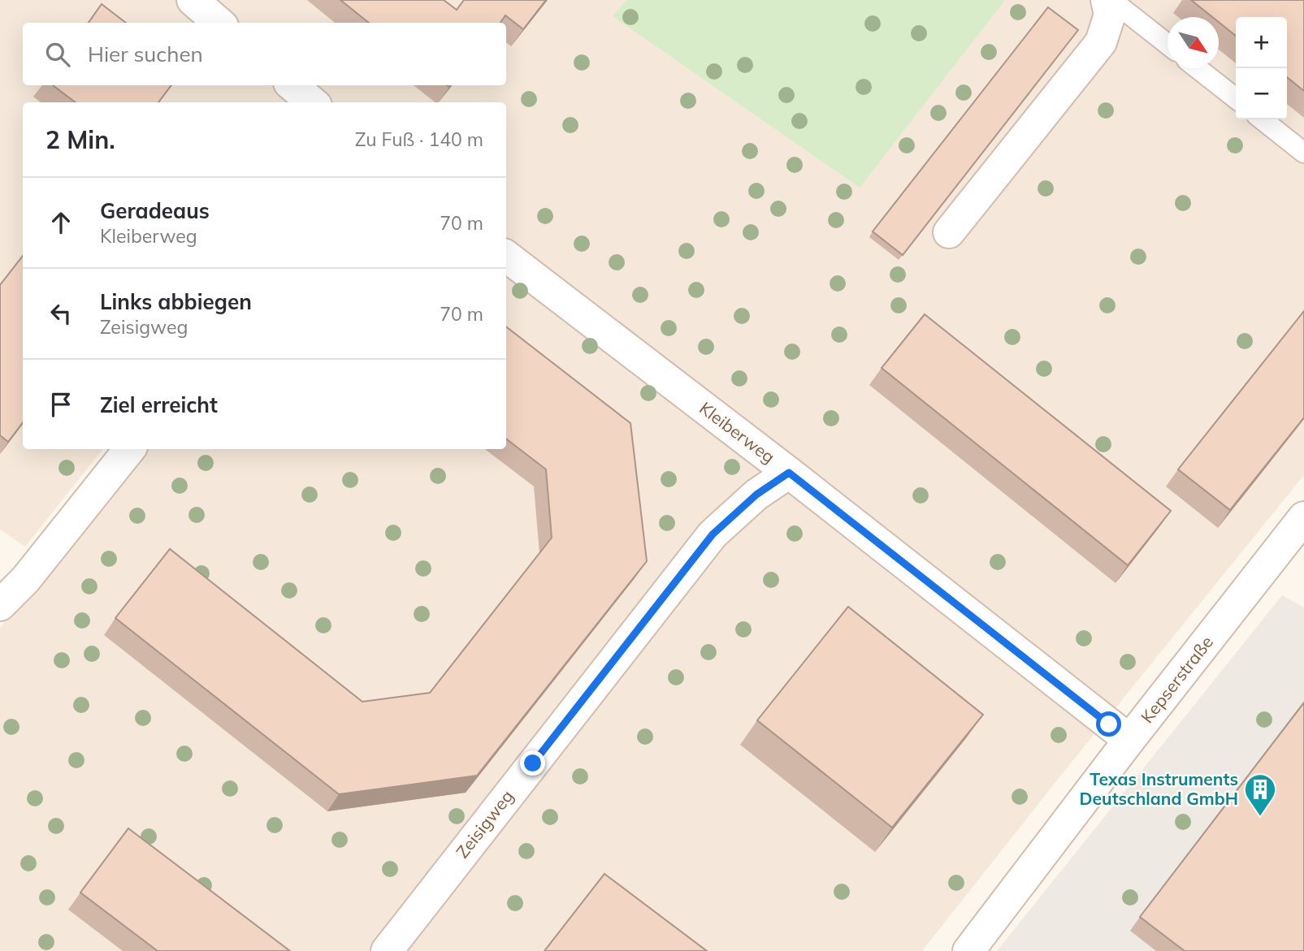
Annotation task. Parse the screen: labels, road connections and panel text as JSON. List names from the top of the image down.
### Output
{
  "streets": {
    "street": ["Kleiberweg", "Kepserstraße", "Zeisigweg"]
  },
  "crossings": [
    ["Kleiberweg", "Kepserstraße"],
    ["Kleiberweg", "Zeisigweg"]
  ],
  "places": {
    "building": ["Texas Instruments Deutschland GmbH"]
  },
  "north": "bottom right",
  "page": {
    "map_buttons": ["+", "−"],
    "search": "Hier suchen",
    "heading": ["2 Min.", "Zu Fuß · 140 m"],
    "list": [
      ["Geradeaus", "Kleiberweg", "70 m"],
      ["Links abbiegen", "Zeisigweg", "70 m"],
      "Ziel erreicht"
    ]
  }
}
